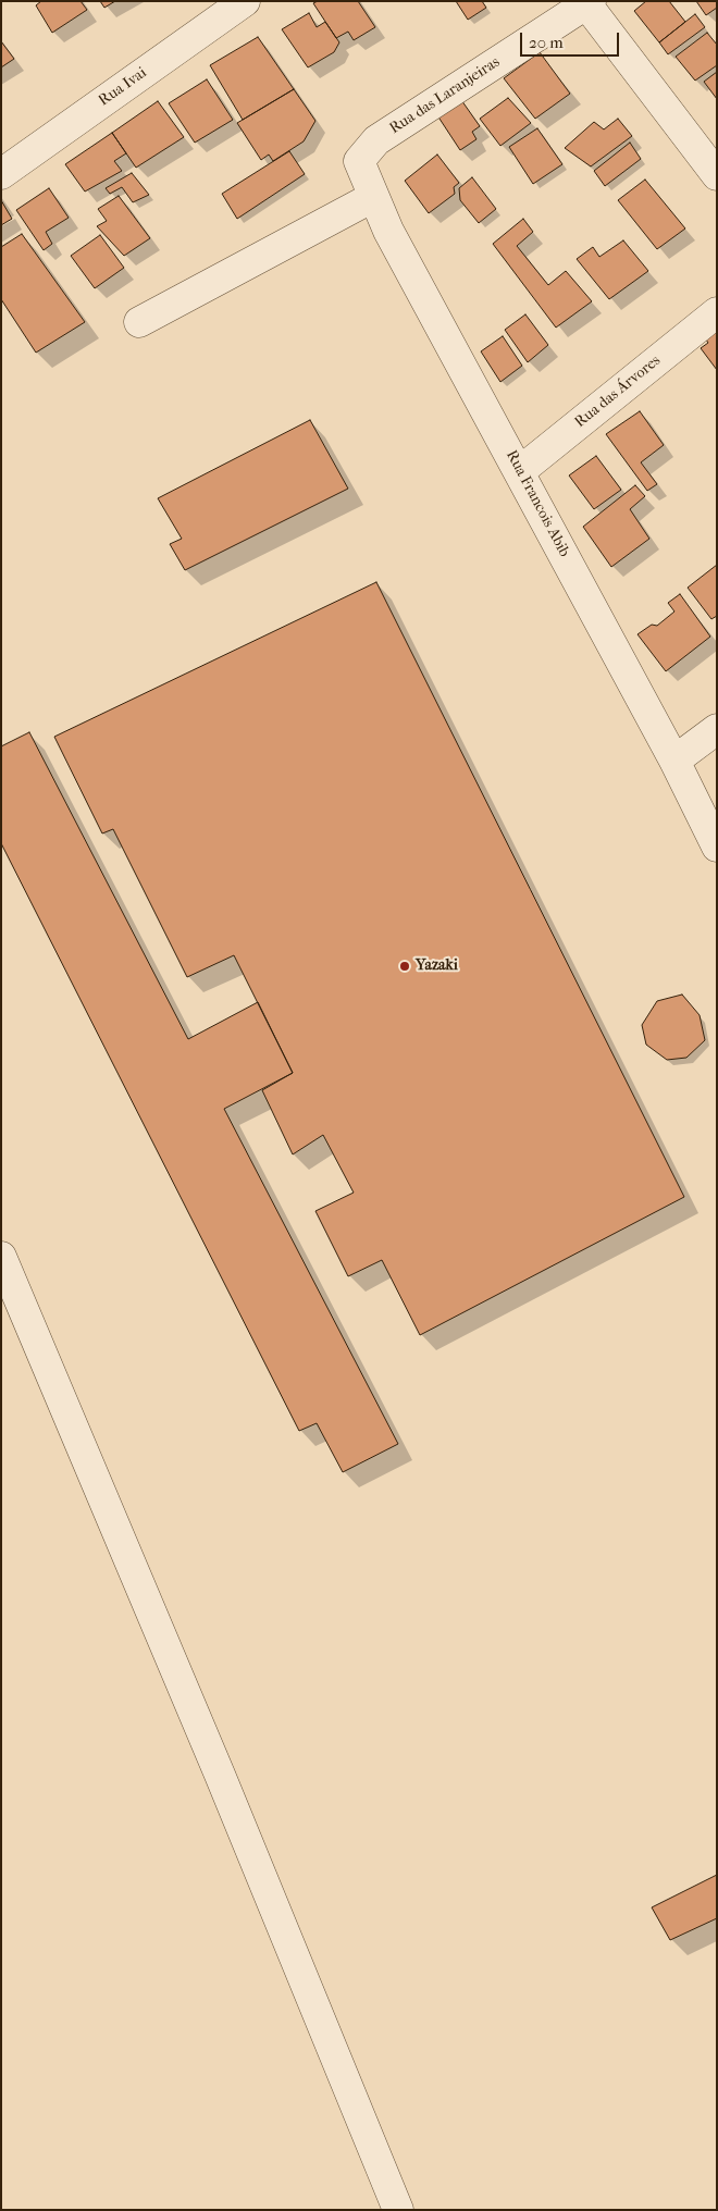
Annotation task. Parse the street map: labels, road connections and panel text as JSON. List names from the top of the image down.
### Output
{
  "streets": {
    "street": [
      "Rua Ivai",
      "Rua das Laranjeiras",
      "Rua das Árvores",
      "Rua Francois Abib"
    ]
  },
  "crossings": [
    ["Rua das Laranjeiras", "Rua Francois Abib"],
    ["Rua das Árvores", "Rua Francois Abib"]
  ],
  "places": ["Yazaki"],
  "scale_bar": "20 m"
}
